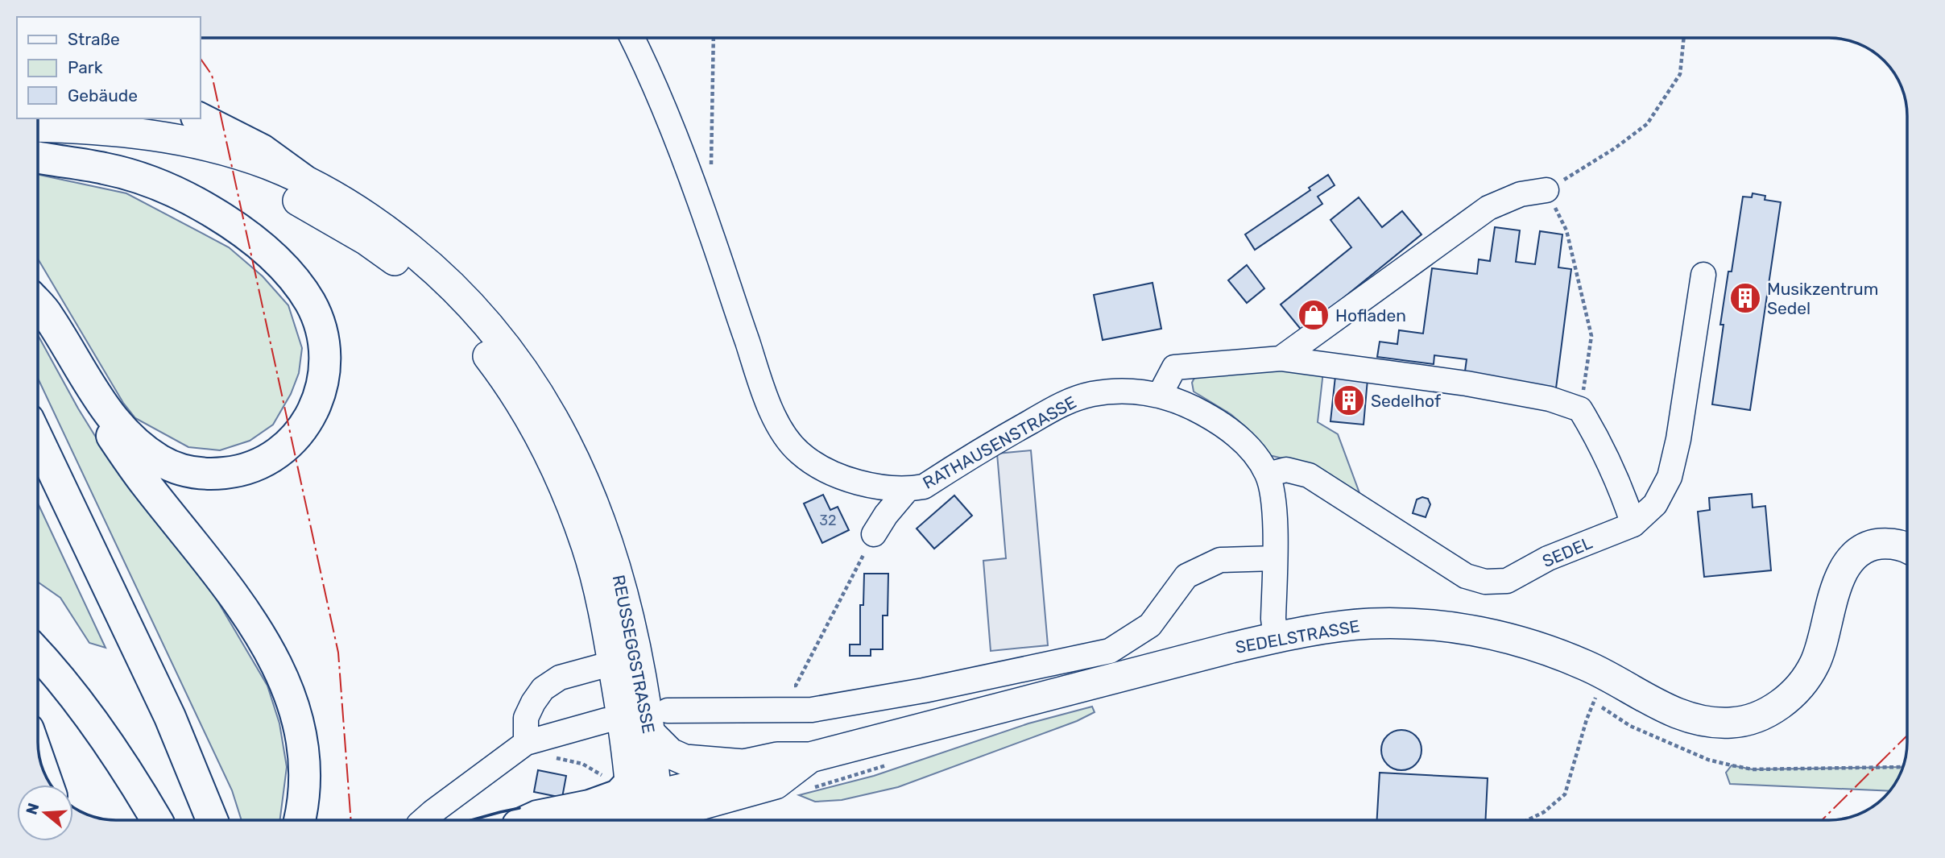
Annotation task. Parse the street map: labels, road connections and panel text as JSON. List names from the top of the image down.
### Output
{
  "streets": {
    "main road": ["SEDELSTRASSE", "REUSSEGGSTRASSE"],
    "street": ["RATHAUSENSTRASSE", "SEDEL"]
  },
  "crossings": [
    ["RATHAUSENSTRASSE", "SEDEL"],
    ["RATHAUSENSTRASSE", "SEDELSTRASSE"],
    ["SEDELSTRASSE", "REUSSEGGSTRASSE"]
  ],
  "places": {
    "building": ["Musikzentrum Sedel", "Sedelhof"],
    "shop": ["Hofladen"]
  },
  "house_numbers": ["32"],
  "legend": ["Straße", "Park", "Gebäude"],
  "north": "left"
}
